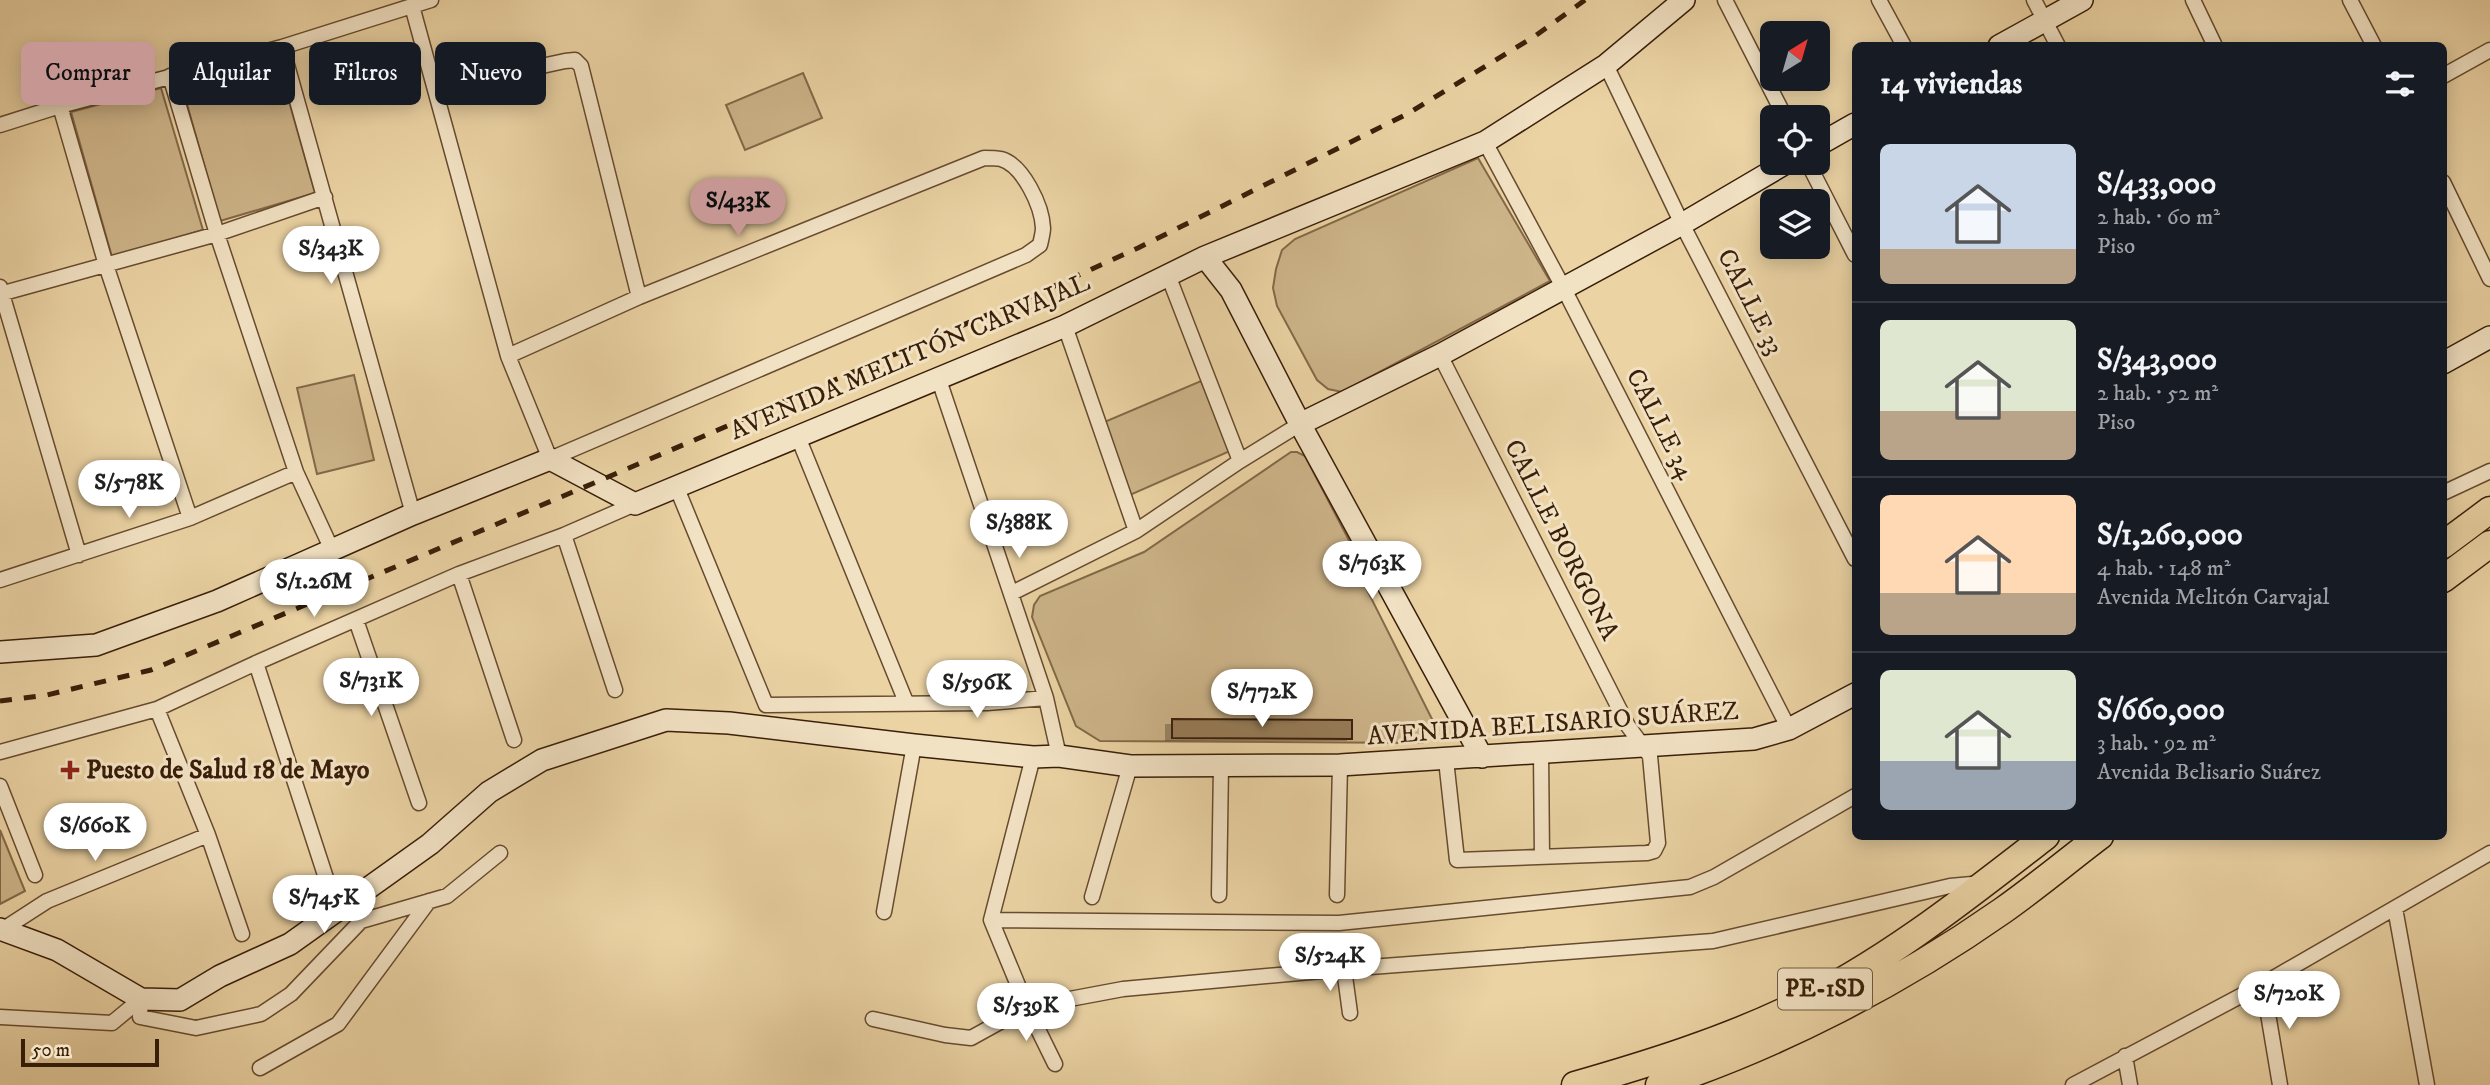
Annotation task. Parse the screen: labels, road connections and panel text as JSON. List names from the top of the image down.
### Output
{
  "streets": {
    "highway": ["PE-1SD"],
    "street": [
      "CALLE 33",
      "AVENIDA MELITÓN CARVAJAL",
      "CALLE 34",
      "CALLE BORGONA",
      "AVENIDA BELISARIO SUÁREZ"
    ]
  },
  "crossings": [
    ["CALLE 33", "AVENIDA MELITÓN CARVAJAL"],
    ["AVENIDA MELITÓN CARVAJAL", "CALLE 34"],
    ["CALLE 34", "AVENIDA BELISARIO SUÁREZ"],
    ["CALLE BORGONA", "AVENIDA BELISARIO SUÁREZ"]
  ],
  "places": {
    "health": ["Puesto de Salud 18 de Mayo"]
  },
  "scale_bar": "50 m",
  "north": "top right",
  "page": {
    "chip": [
      "Comprar",
      "Alquilar",
      "Filtros",
      "Nuevo"
    ],
    "heading": "14 viviendas",
    "list": [
      {
        "name": "S/433,000",
        "note": "2 hab. · 60 m² · Piso"
      },
      {
        "name": "S/343,000",
        "note": "2 hab. · 52 m² · Piso"
      },
      {
        "name": "S/1,260,000",
        "note": "4 hab. · 148 m² · Avenida Melitón Carvajal"
      },
      {
        "name": "S/660,000",
        "note": "3 hab. · 92 m² · Avenida Belisario Suárez"
      }
    ],
    "price": [
      "S/433K",
      "S/343K",
      "S/578K",
      "S/388K",
      "S/763K",
      "S/1.26M",
      "S/731K",
      "S/596K",
      "S/772K",
      "S/660K",
      "S/745K",
      "S/524K",
      "S/720K",
      "S/539K"
    ],
    "scale": "50 m"
  }
}
